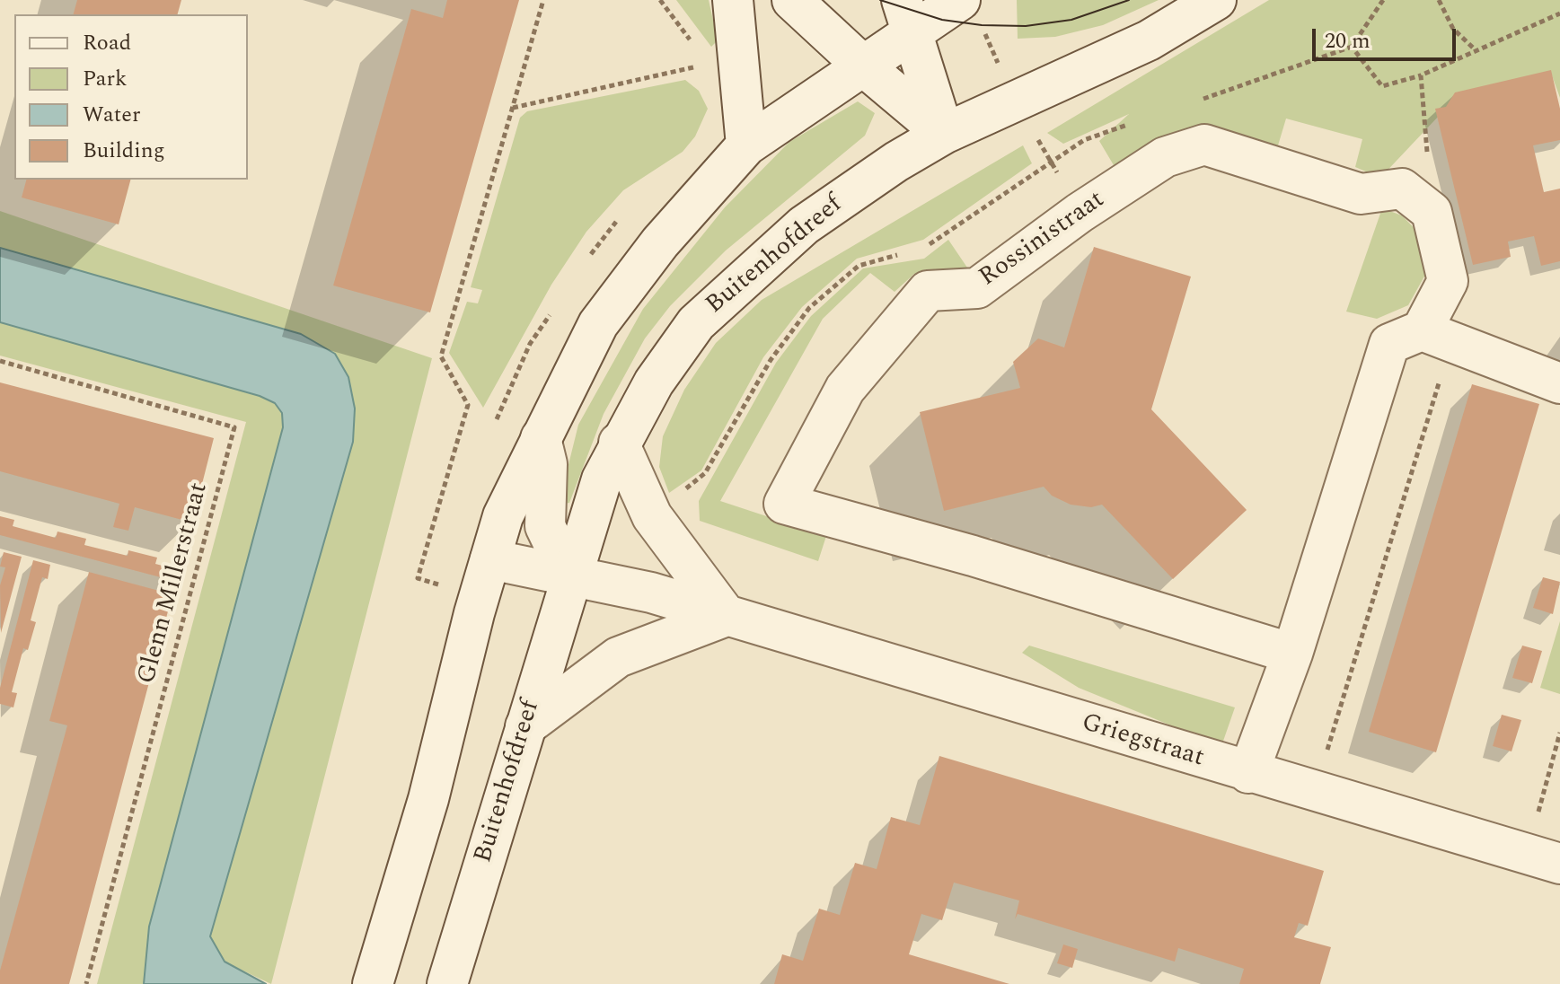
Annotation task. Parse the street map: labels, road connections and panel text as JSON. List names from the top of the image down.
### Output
{
  "streets": {
    "street": ["Rossinistraat", "Buitenhofdreef", "Griegstraat"],
    "path": ["Glenn Millerstraat"]
  },
  "crossings": [
    ["Buitenhofdreef", "Griegstraat"]
  ],
  "legend": [
    "Road",
    "Park",
    "Water",
    "Building"
  ],
  "scale_bar": "20 m"
}
